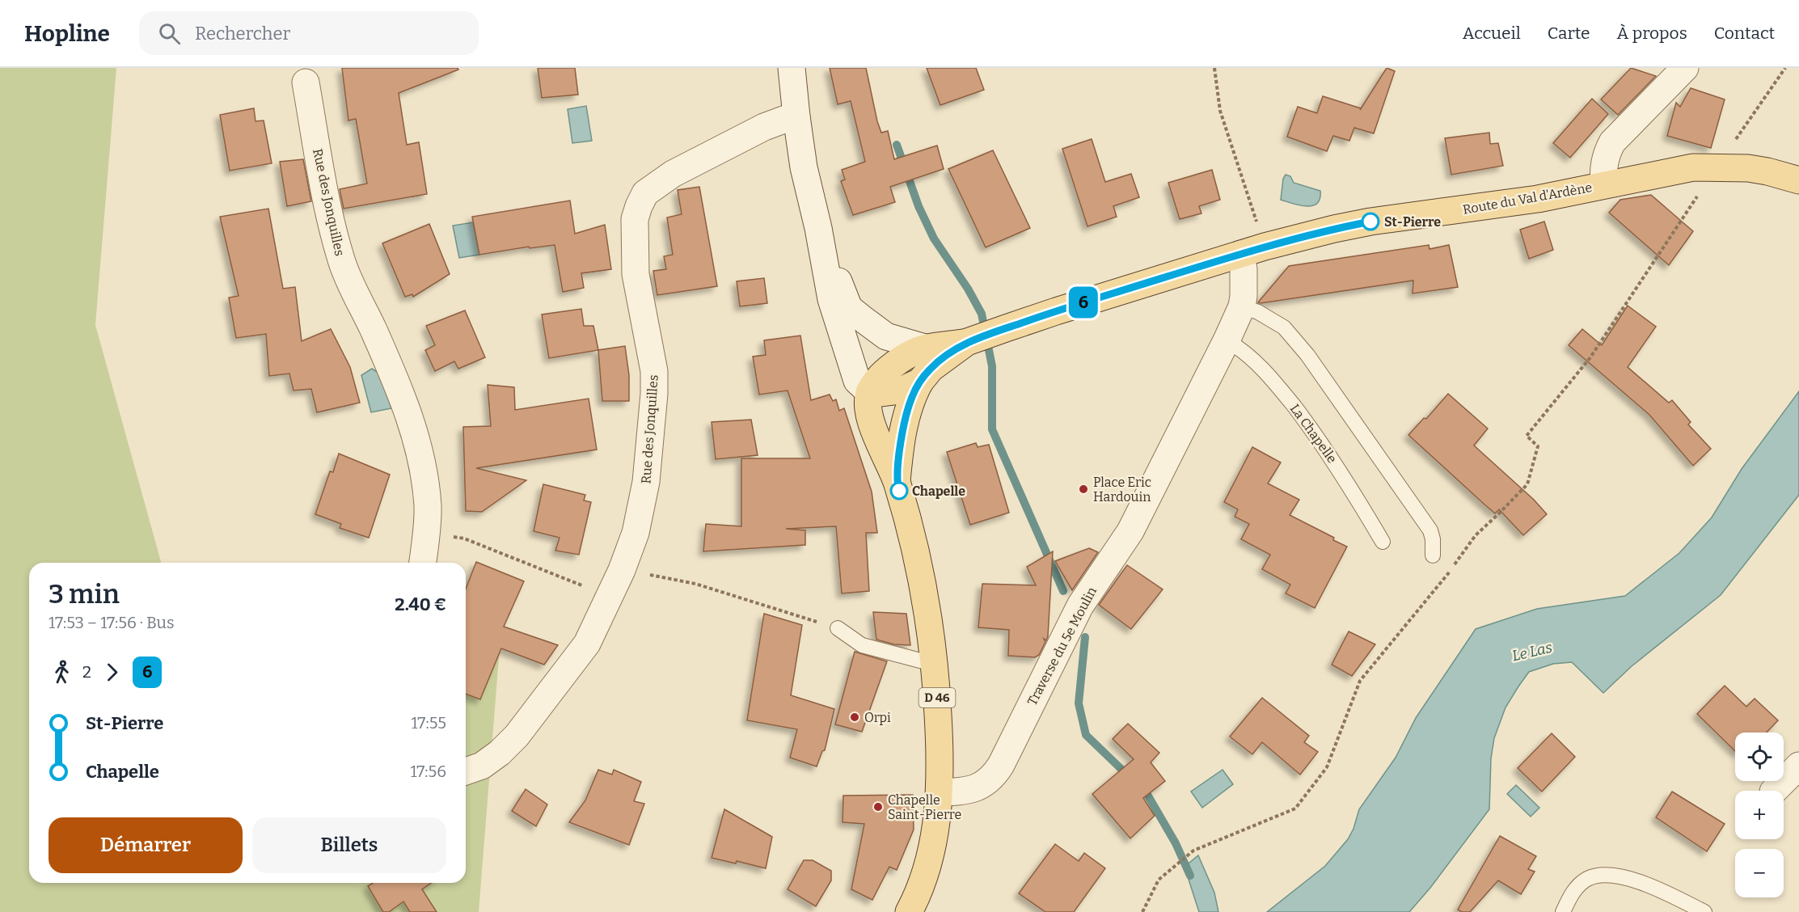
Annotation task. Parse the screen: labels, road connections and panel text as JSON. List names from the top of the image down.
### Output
{
  "streets": {
    "main road": ["Route du Val d'Ardène", "D 46"],
    "street": ["Rue des Jonquilles", "Traverse du 5e Moulin"],
    "lane": ["La Chapelle"]
  },
  "crossings": [
    ["Route du Val d'Ardène", "Traverse du 5e Moulin"],
    ["Route du Val d'Ardène", "D 46"],
    ["La Chapelle", "Traverse du 5e Moulin"],
    ["Traverse du 5e Moulin", "D 46"]
  ],
  "water": ["Le Las"],
  "places": [
    "St-Pierre",
    "Place Eric Hardouin",
    "Chapelle",
    "Orpi",
    "Chapelle Saint-Pierre"
  ],
  "lines": ["bus line 6"],
  "page": {
    "header": "Hopline",
    "search": "Rechercher",
    "nav": [
      "Accueil",
      "Carte",
      "À propos",
      "Contact"
    ],
    "on_map": "6",
    "heading": ["3 min", "17:53 – 17:56 · Bus", "2.40 €"],
    "legs": ["2", "6"],
    "list": [
      {
        "name": "St-Pierre",
        "value": "17:55"
      },
      {
        "name": "Chapelle",
        "value": "17:56"
      }
    ],
    "map_buttons": ["+", "−"],
    "buttons": ["Démarrer", "Billets"]
  }
}
